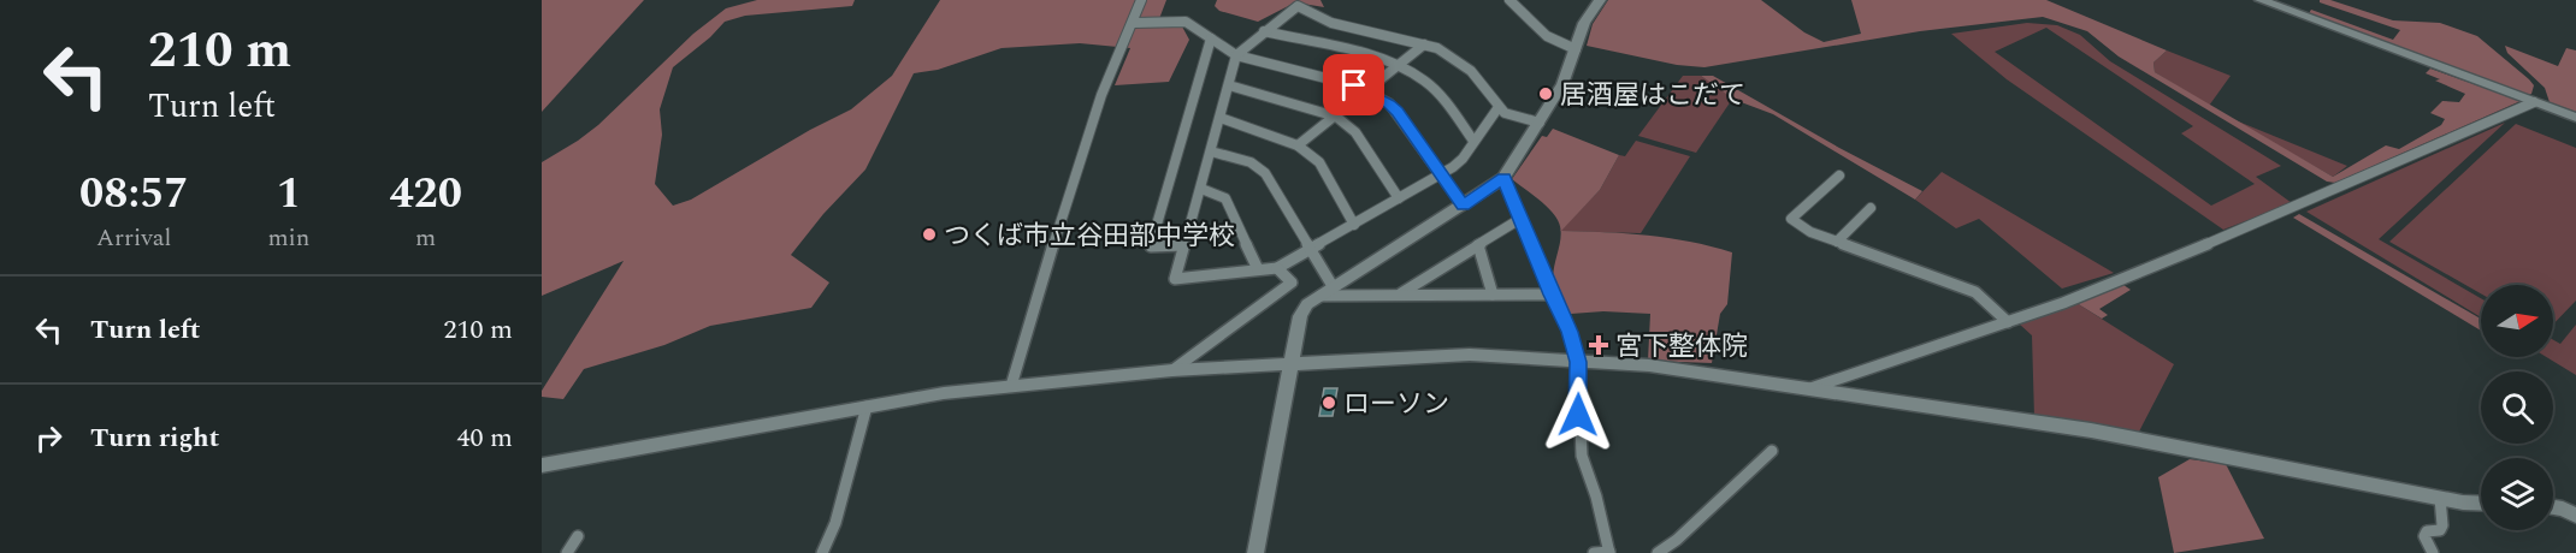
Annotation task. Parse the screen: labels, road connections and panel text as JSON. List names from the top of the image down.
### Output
{
  "places": {
    "other": ["居酒屋はこだて", "つくば市立谷田部中学校", "ローソン"],
    "health": ["宮下整体院"]
  },
  "north": "right",
  "page": {
    "turn": ["210 m", "Turn left"],
    "eta": [
      "08:57",
      "Arrival",
      "1",
      "min",
      "420",
      "m"
    ],
    "list": [
      {
        "name": "Turn left",
        "value": "210 m"
      },
      {
        "name": "Turn right",
        "value": "40 m"
      }
    ]
  }
}
